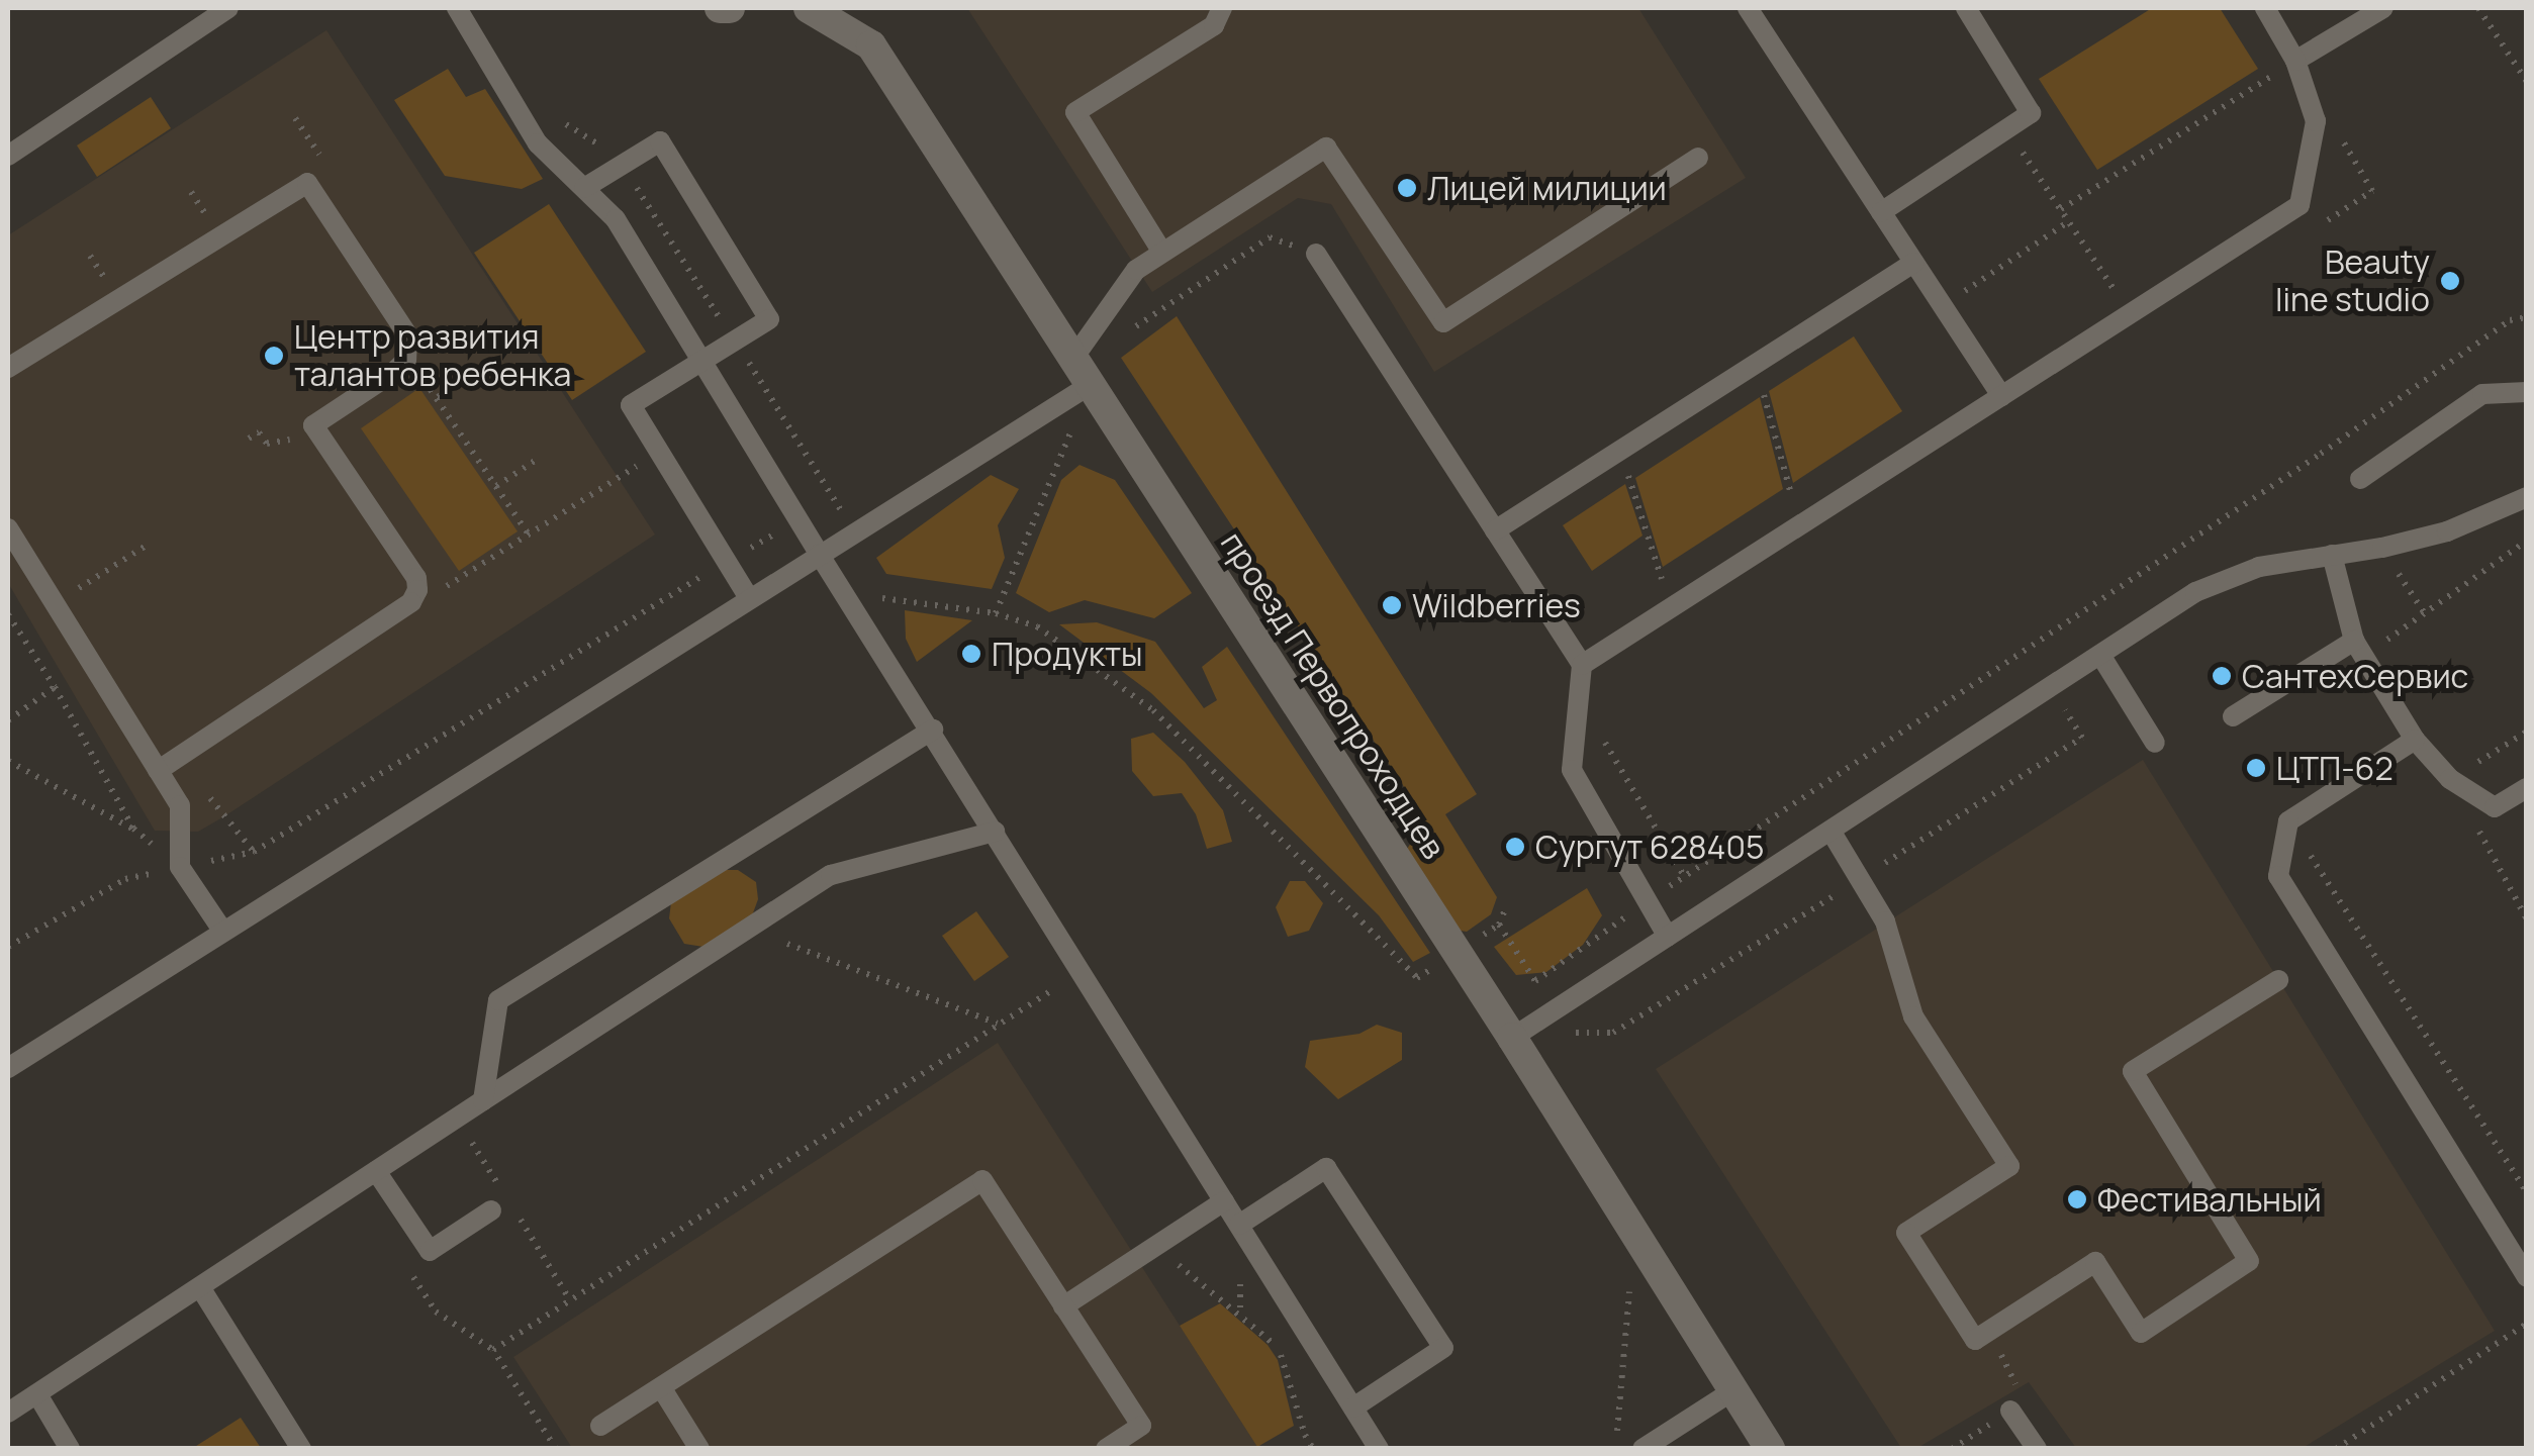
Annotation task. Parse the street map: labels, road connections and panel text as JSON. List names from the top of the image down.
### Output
{
  "streets": {
    "street": ["проезд Первопроходцев"]
  },
  "places": [
    "Лицей милиции",
    "Beauty line studio",
    "Центр развития талантов ребенка",
    "Wildberries",
    "Продукты",
    "СантехСервис",
    "ЦТП-62",
    "Сургут 628405",
    "Фестивальный"
  ]
}
